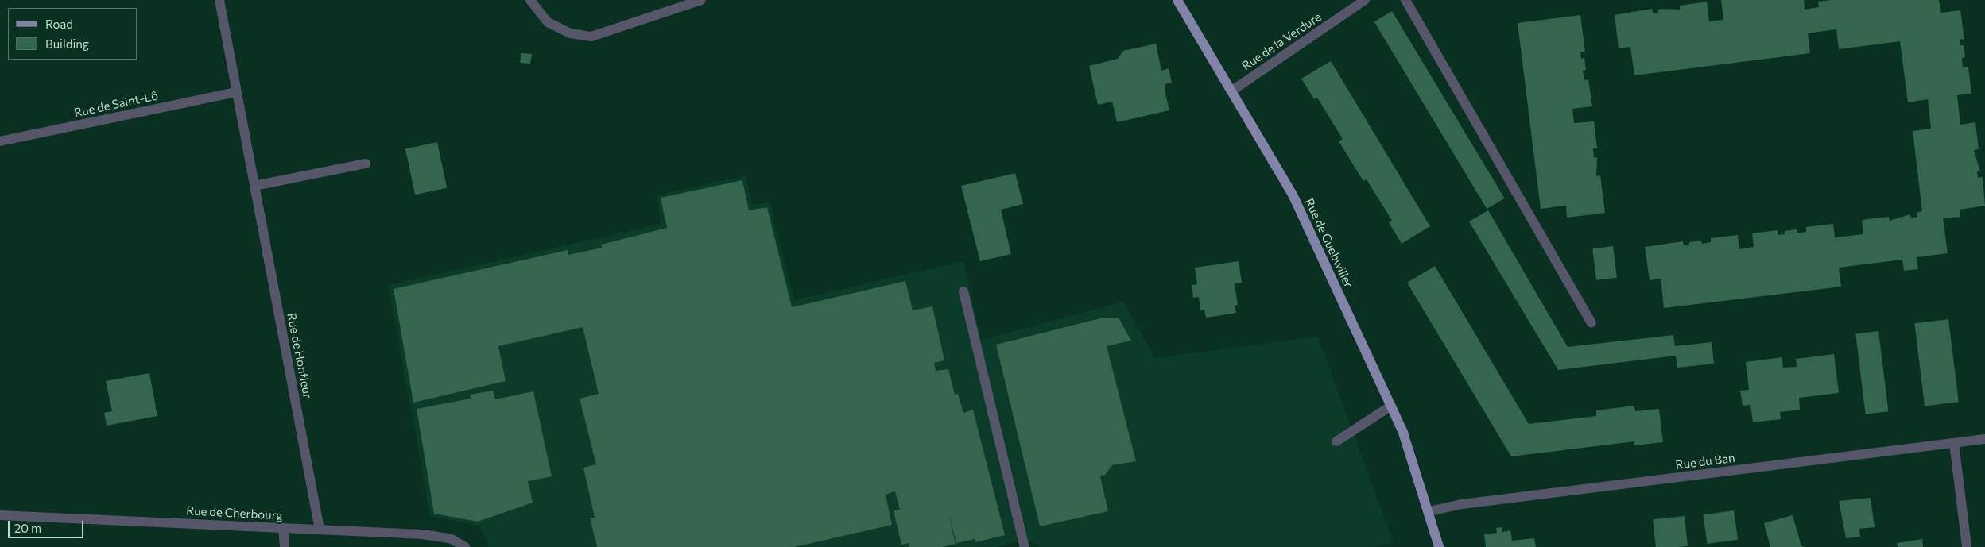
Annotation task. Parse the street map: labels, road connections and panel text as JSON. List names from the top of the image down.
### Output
{
  "streets": {
    "main road": ["Rue de Guebwiller"],
    "street": [
      "Rue de la Verdure",
      "Rue de Saint-Lô",
      "Rue de Honfleur",
      "Rue du Ban",
      "Rue de Cherbourg"
    ]
  },
  "crossings": [
    ["Rue de la Verdure", "Rue de Guebwiller"],
    ["Rue de Saint-Lô", "Rue de Honfleur"],
    ["Rue de Guebwiller", "Rue du Ban"],
    ["Rue de Honfleur", "Rue de Cherbourg"]
  ],
  "legend": ["Road", "Building"],
  "scale_bar": "20 m"
}
